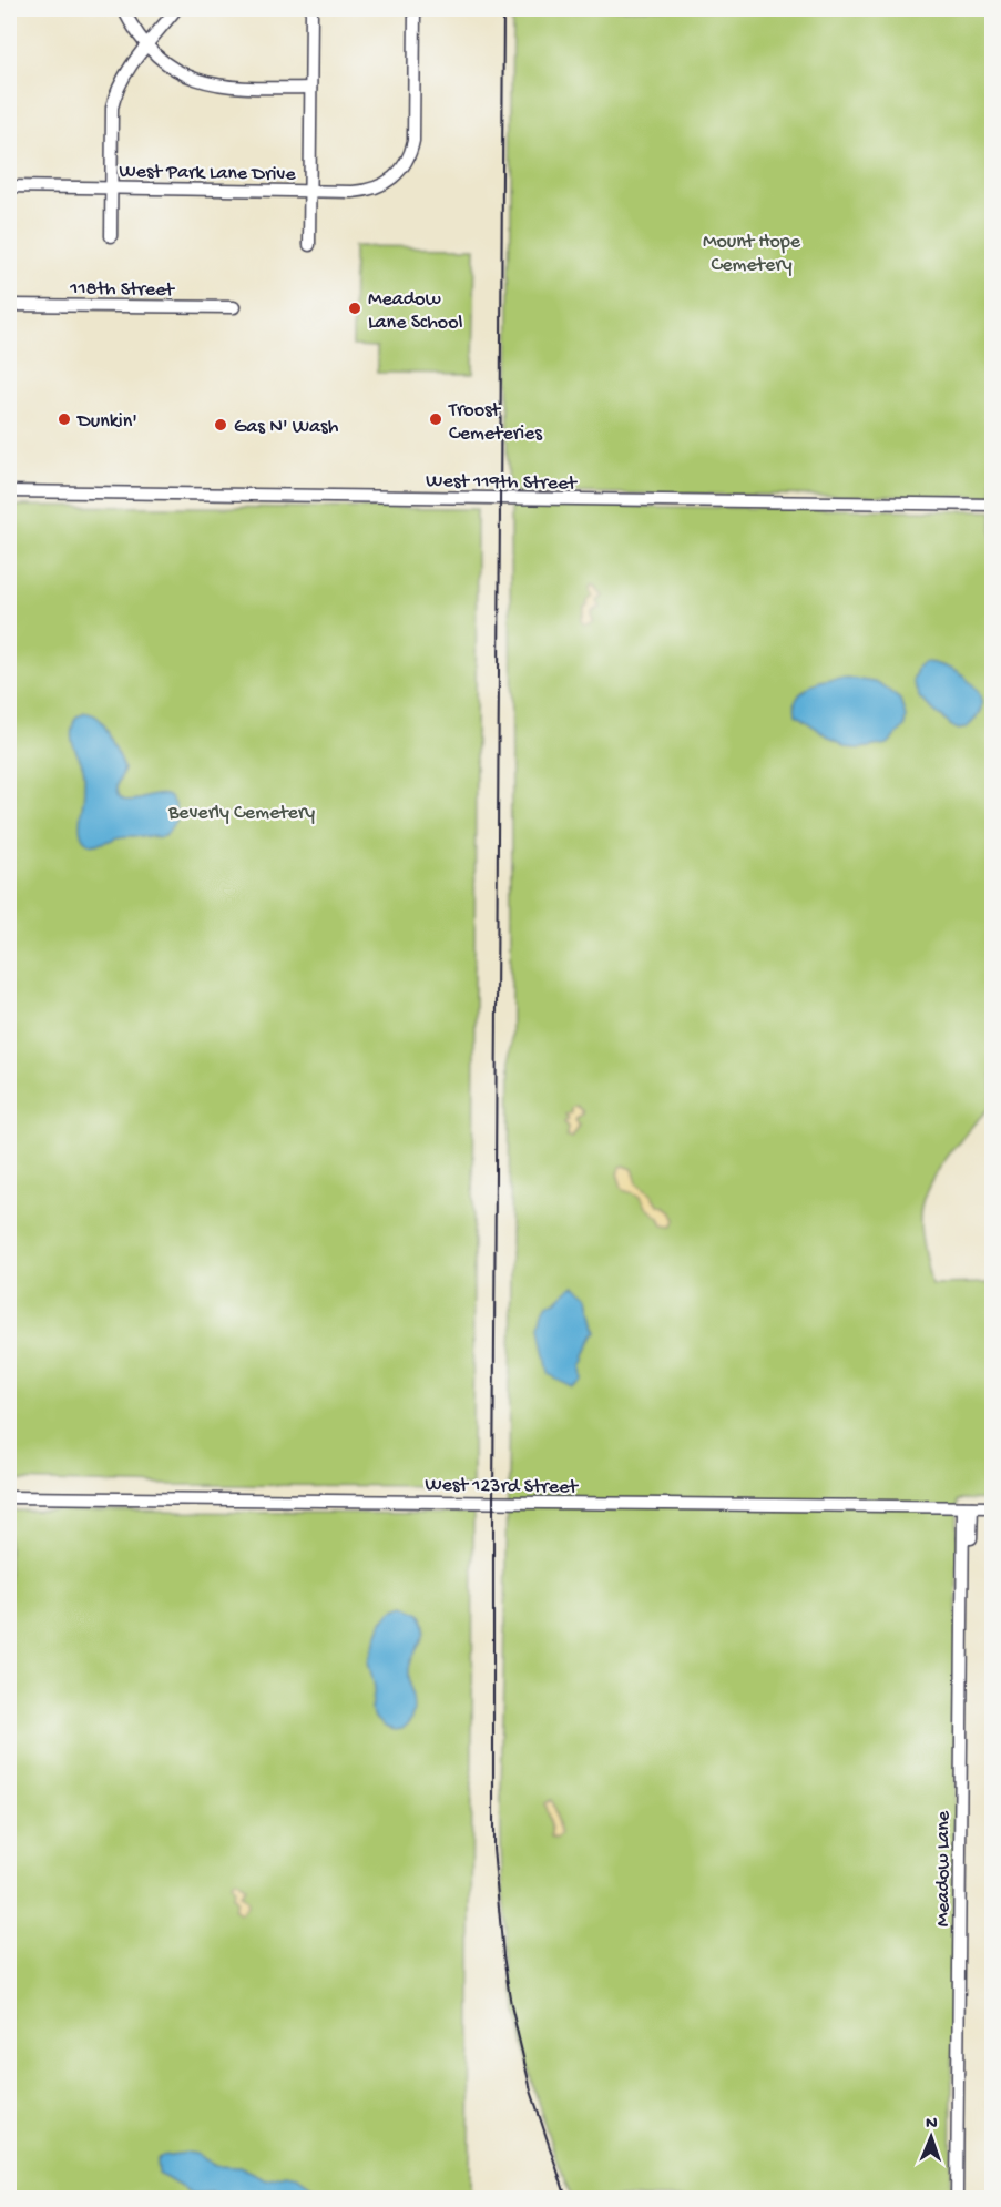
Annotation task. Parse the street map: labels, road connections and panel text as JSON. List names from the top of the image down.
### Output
{
  "streets": {
    "street": [
      "West Park Lane Drive",
      "118th Street",
      "West 119th Street",
      "West 123rd Street",
      "Meadow Lane"
    ]
  },
  "crossings": [
    ["West 123rd Street", "Meadow Lane"]
  ],
  "parks": ["Mount Hope Cemetery", "Beverly Cemetery"],
  "places": [
    "Meadow Lane School",
    "Dunkin'",
    "Troost Cemeteries",
    "Gas N' Wash"
  ],
  "north": "top"
}
